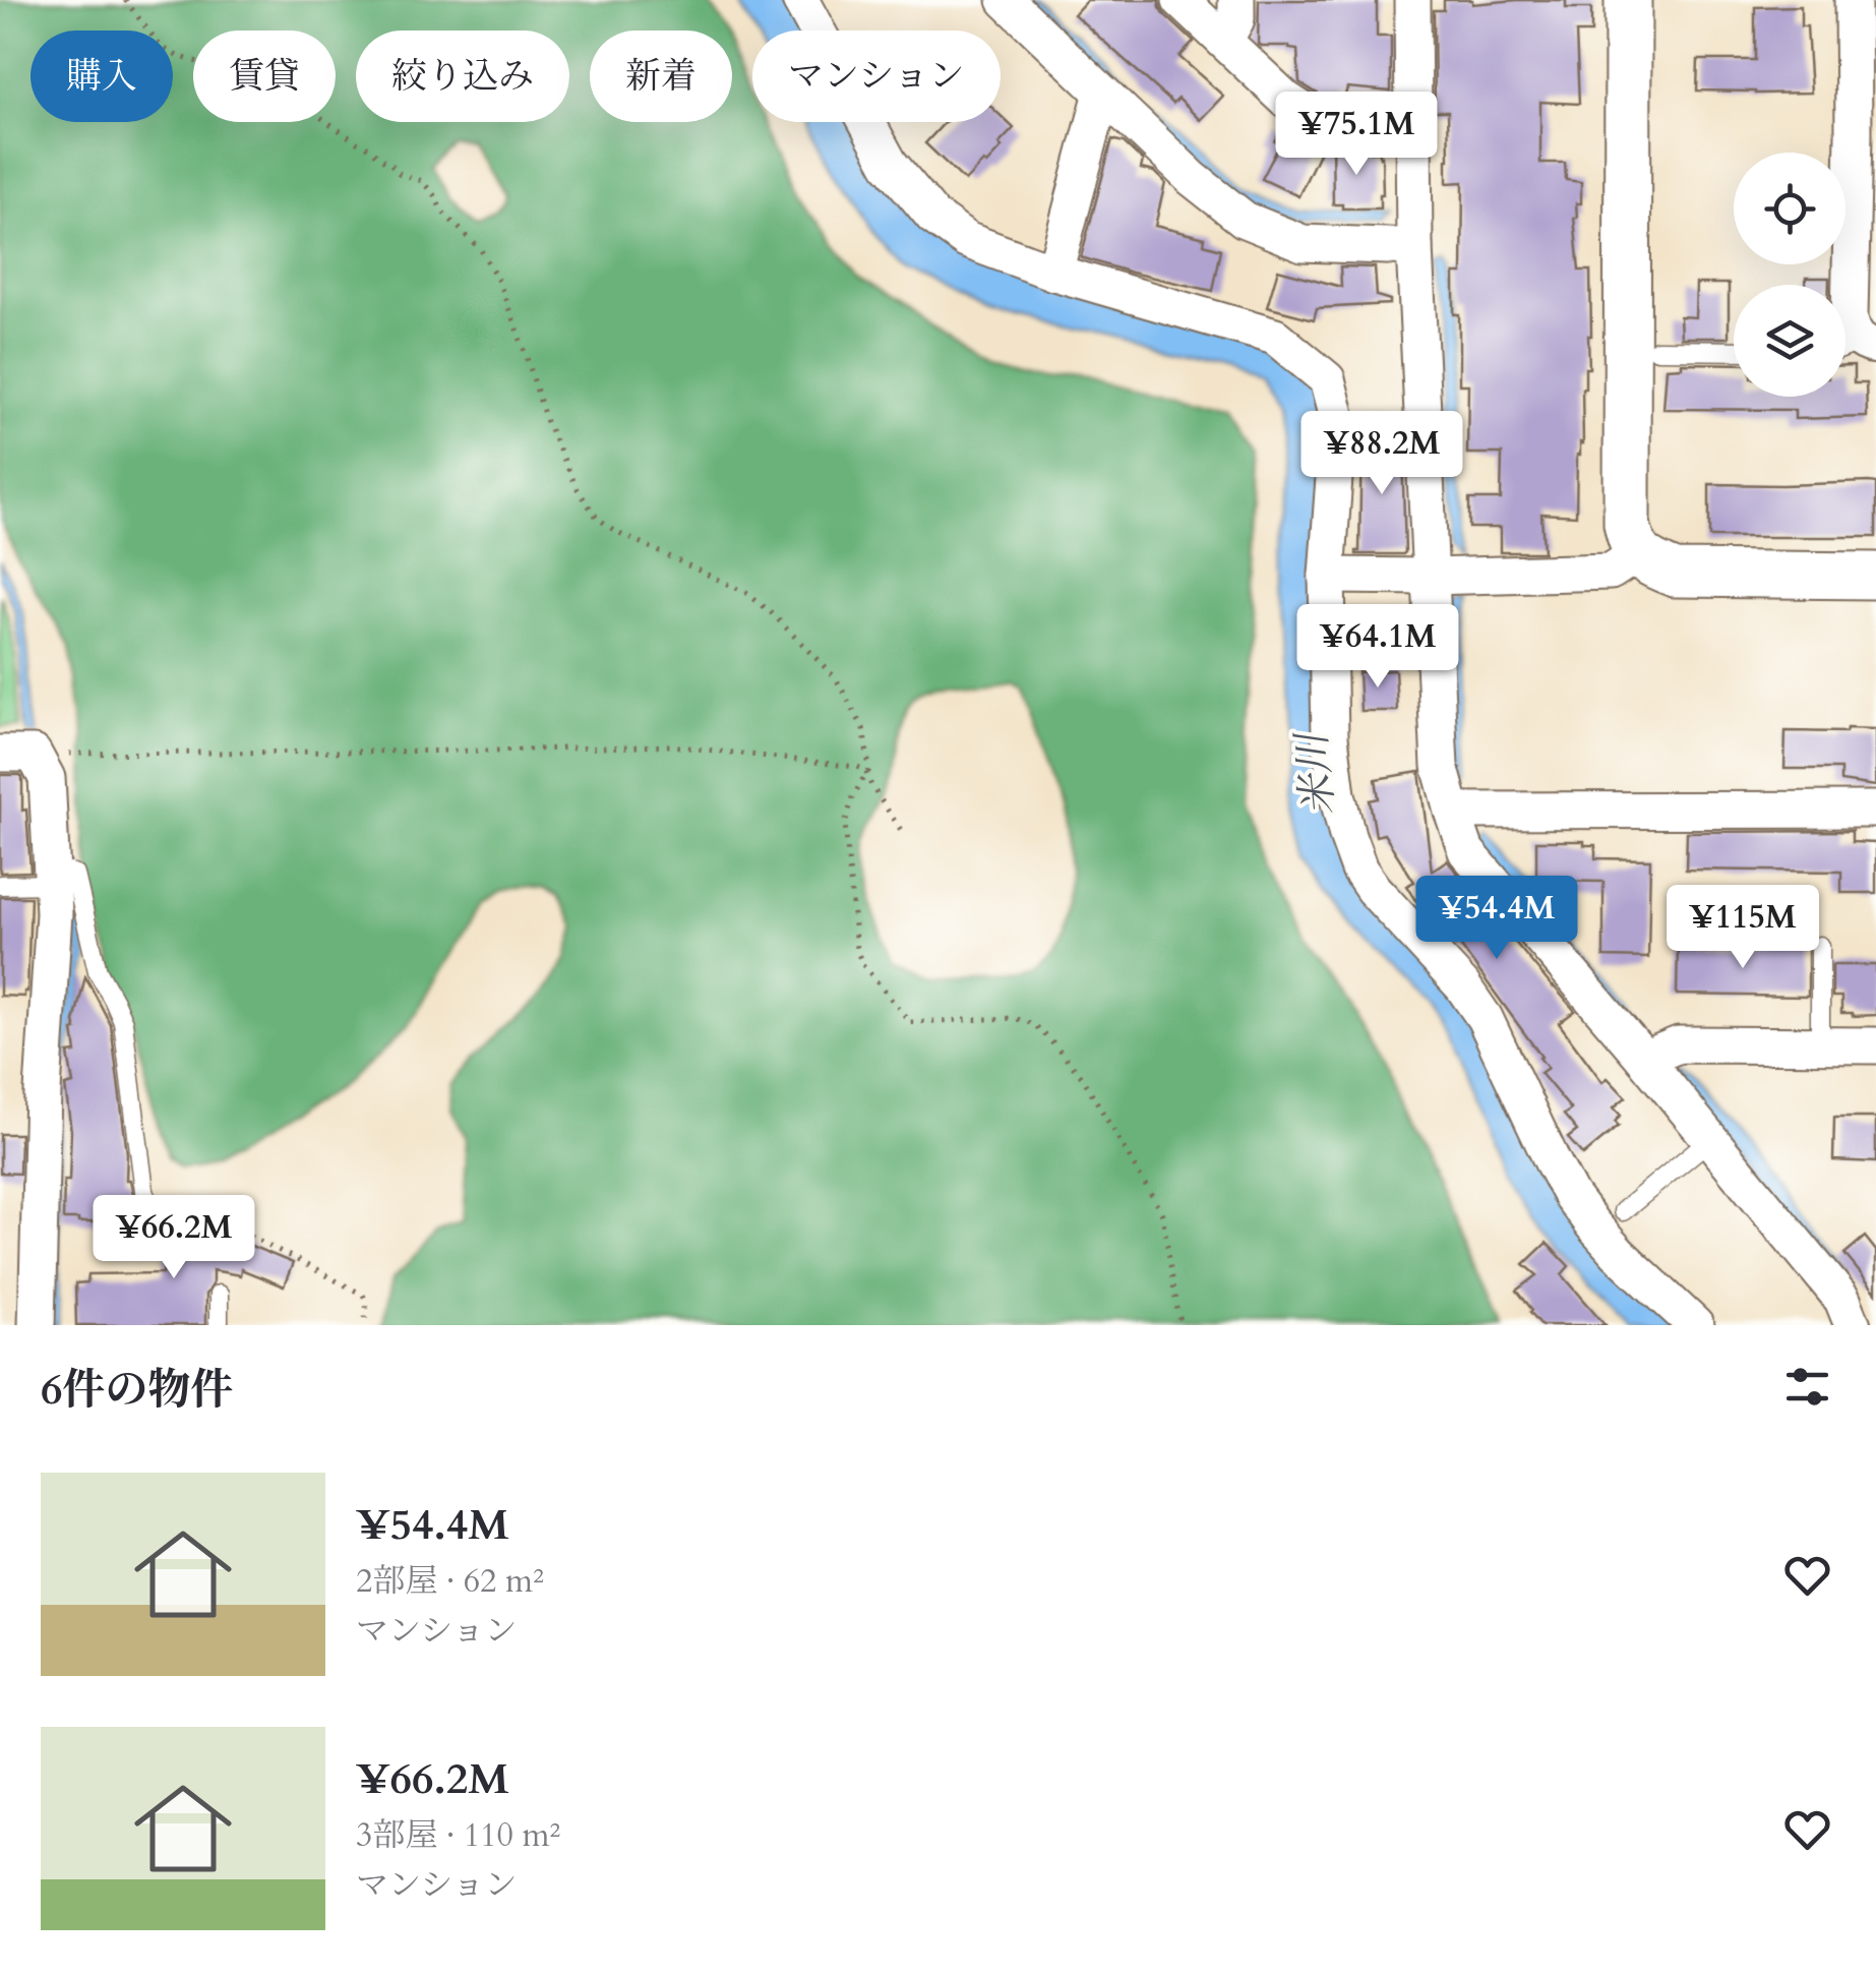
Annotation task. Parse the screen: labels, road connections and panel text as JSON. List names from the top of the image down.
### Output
{
  "water": ["米川"],
  "page": {
    "chip": [
      "購入",
      "賃貸",
      "絞り込み",
      "新着",
      "マンション"
    ],
    "price": [
      "¥75.1M",
      "¥88.2M",
      "¥64.1M",
      "¥54.4M",
      "¥115M",
      "¥66.2M"
    ],
    "heading": "6件の物件",
    "list": [
      {
        "name": "¥54.4M",
        "note": "2部屋 · 62 m² · マンション"
      },
      {
        "name": "¥66.2M",
        "note": "3部屋 · 110 m² · マンション"
      }
    ]
  }
}
